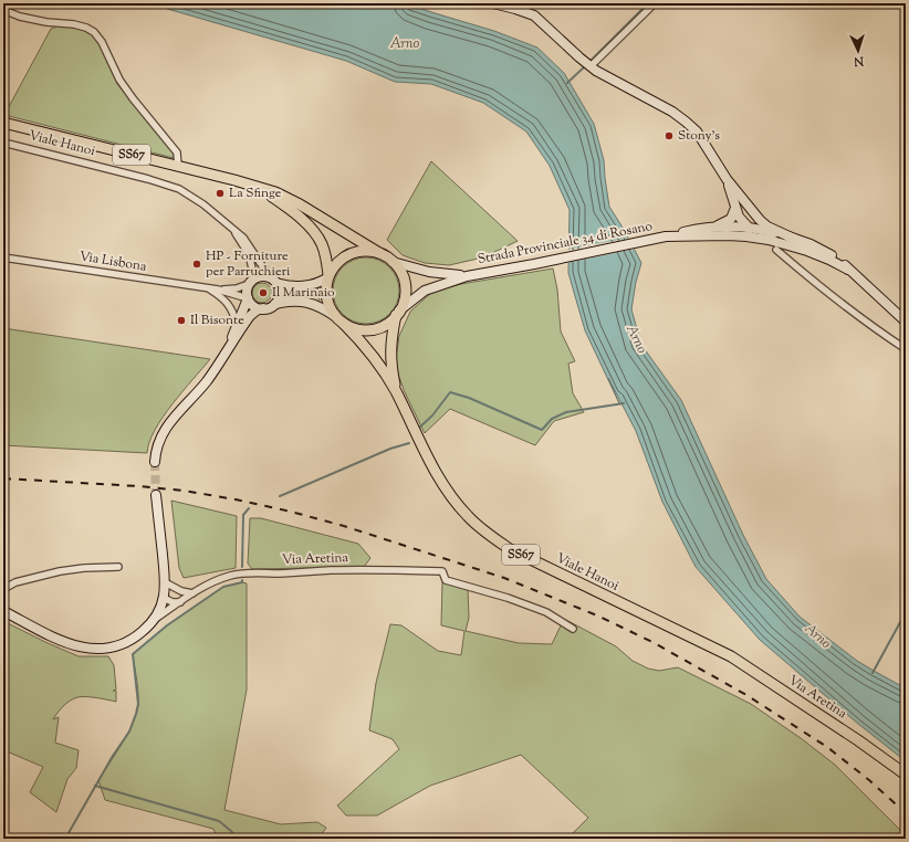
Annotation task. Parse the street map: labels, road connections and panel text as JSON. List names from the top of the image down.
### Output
{
  "streets": {
    "main road": [
      "Viale Hanoi",
      "SS67",
      "Strada Provinciale 34 di Rosano",
      "Via Aretina"
    ],
    "street": ["Via Lisbona"]
  },
  "crossings": [
    ["Viale Hanoi", "SS67"],
    ["Viale Hanoi", "Strada Provinciale 34 di Rosano"],
    ["Viale Hanoi", "Via Lisbona"],
    ["Viale Hanoi", "Via Aretina"],
    ["SS67", "Strada Provinciale 34 di Rosano"]
  ],
  "water": ["Arno"],
  "places": [
    "Stony's",
    "La Sfinge",
    "HP - Forniture per Parruchieri",
    "Il Marinaio",
    "Il Bisonte"
  ],
  "north": "bottom"
}
